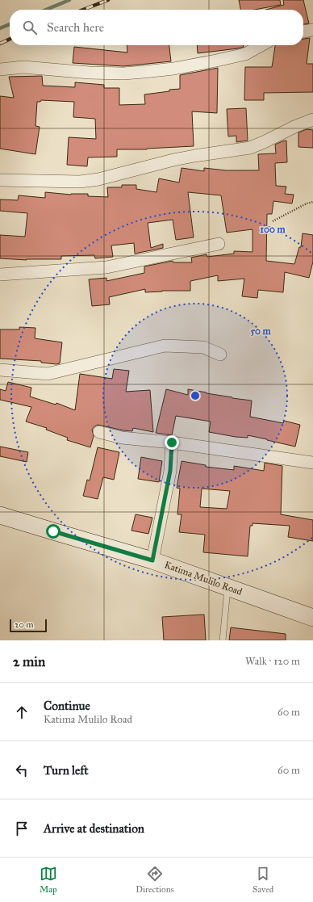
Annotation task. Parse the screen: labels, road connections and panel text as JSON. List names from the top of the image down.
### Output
{
  "streets": {
    "main road": ["Katima Mulilo Road"]
  },
  "scale_bar": "20 m",
  "page": {
    "search": "Search here",
    "scale": "20 m",
    "heading": ["2 min", "Walk · 120 m"],
    "list": [
      ["Continue", "Katima Mulilo Road", "60 m"],
      ["Turn left", "60 m"],
      "Arrive at destination"
    ],
    "nav": ["Map", "Directions", "Saved"]
  },
  "rings": ["100 m", "50 m"]
}
